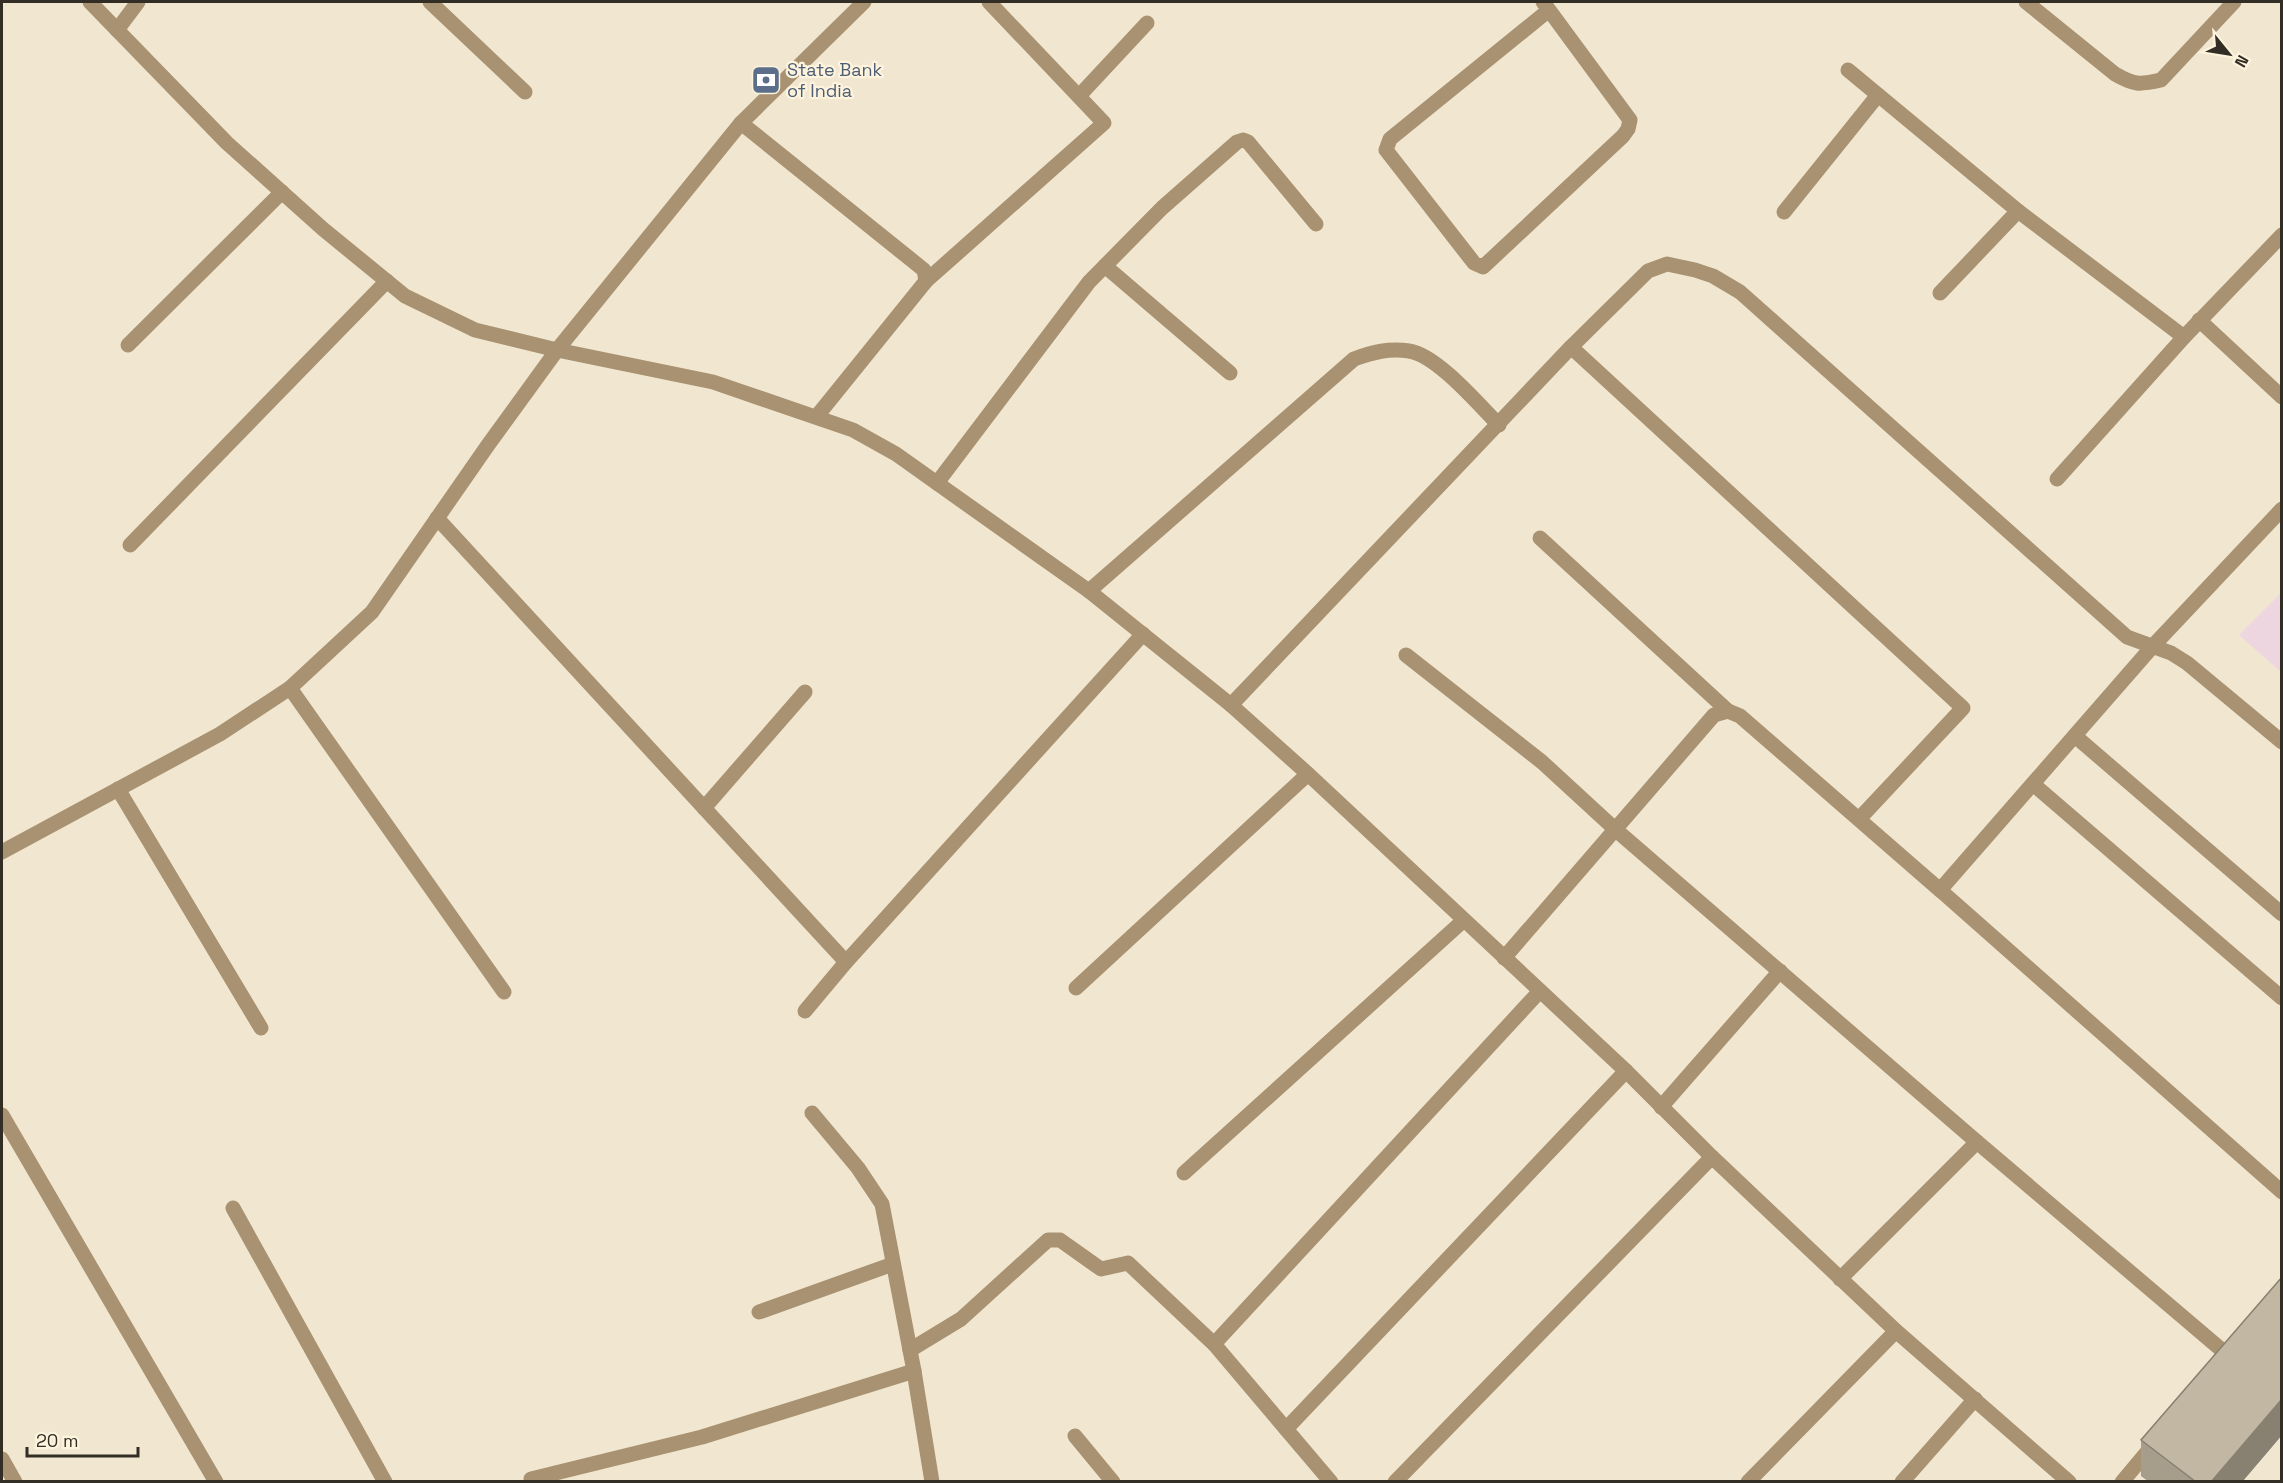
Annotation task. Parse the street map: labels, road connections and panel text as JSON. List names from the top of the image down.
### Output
{
  "places": {
    "bank": ["State Bank of India"]
  },
  "scale_bar": "20 m",
  "north": "bottom right"
}
